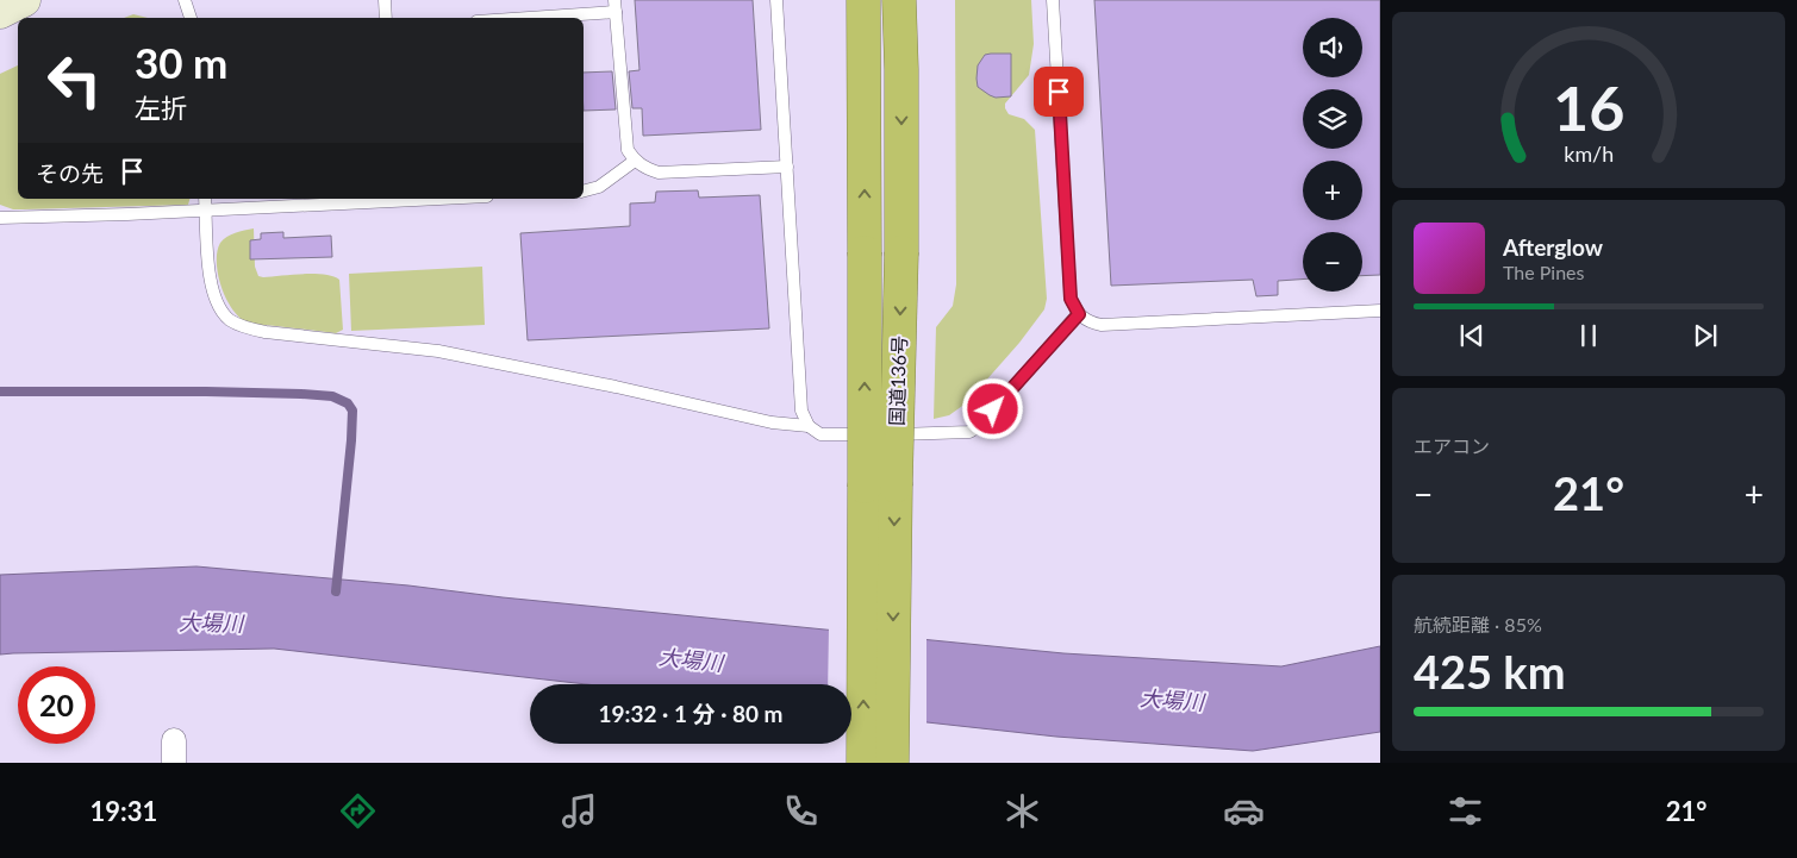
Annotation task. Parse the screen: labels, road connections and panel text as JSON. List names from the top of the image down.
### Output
{
  "streets": {
    "highway": ["国道136号"]
  },
  "water": ["大場川"],
  "page": {
    "map_buttons": ["+", "−"],
    "turn": ["30 m", "左折"],
    "then": "その先",
    "song": ["Afterglow", "The Pines"],
    "tile": [
      "エアコン",
      ["航続距離 · 85%", "425 km"]
    ],
    "heat": ["−", "21°", "+"],
    "limit": "20",
    "trip": "19:32 · 1 分 · 80 m",
    "tabs": ["19:31", "21°"],
    "gauge": ["16", "km/h"]
  }
}
